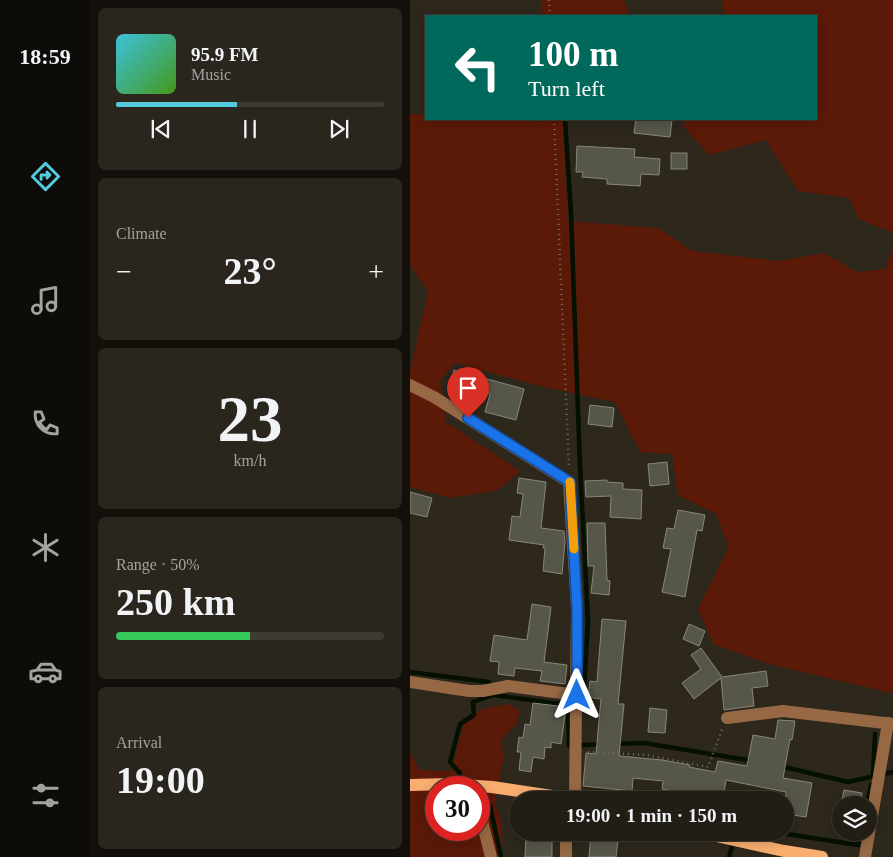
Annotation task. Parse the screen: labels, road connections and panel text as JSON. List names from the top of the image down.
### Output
{
  "page": {
    "tabs": "18:59",
    "turn": ["100 m", "Turn left"],
    "song": ["95.9 FM", "Music"],
    "tile": [
      "Climate",
      ["23", "km/h"],
      ["Range · 50%", "250 km"],
      ["Arrival", "19:00"]
    ],
    "heat": ["−", "23°", "+"],
    "limit": "30",
    "trip": "19:00 · 1 min · 150 m"
  }
}
